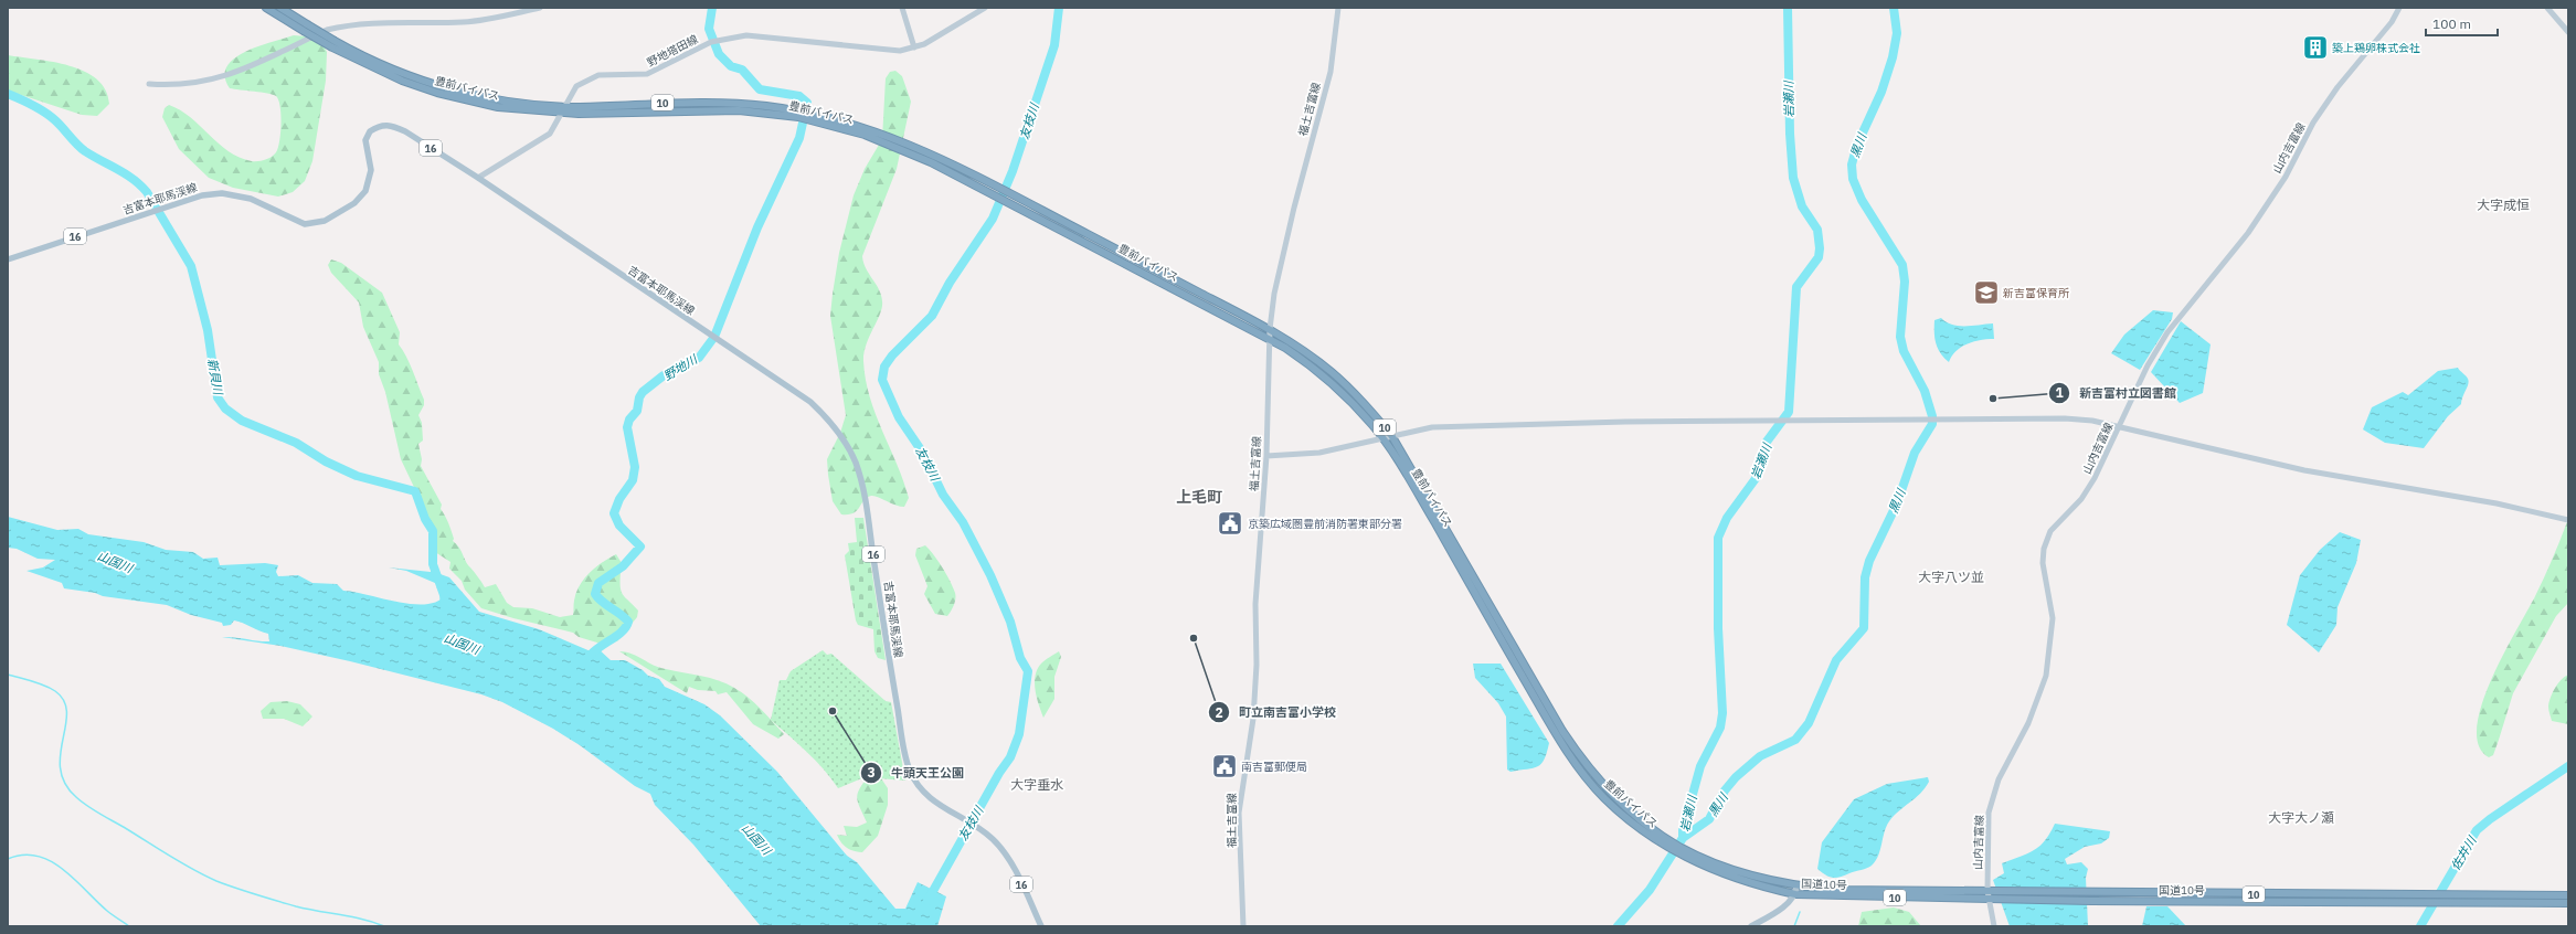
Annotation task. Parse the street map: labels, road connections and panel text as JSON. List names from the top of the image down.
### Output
{
  "streets": {
    "highway": ["豊前バイパス", "10", "国道10号"],
    "main road": [
      "野地塔田線",
      "福土吉富線",
      "16",
      "山内吉富線",
      "吉富本耶馬渓線"
    ]
  },
  "crossings": [
    ["野地塔田線", "豊前バイパス"],
    ["野地塔田線", "吉富本耶馬渓線"],
    ["豊前バイパス", "福土吉富線"],
    ["豊前バイパス", "国道10号"],
    ["山内吉富線", "国道10号"]
  ],
  "districts": [
    "大字成恒",
    "上毛町",
    "大字八ツ並",
    "大字垂水",
    "大字大ノ瀬"
  ],
  "water": [
    "岩瀬川",
    "友枝川",
    "黒川",
    "野地川",
    "新貝川",
    "山国川",
    "佐井川"
  ],
  "places": {
    "building": ["築上鶏卵株式会社"],
    "school or university": ["新吉富保育所"],
    "other": ["新吉富村立図書館", "町立南吉富小学校", "牛頭天王公園"],
    "public building": ["京築広域圏豊前消防署東部分署", "南吉富郵便局"]
  },
  "scale_bar": "100 m"
}
